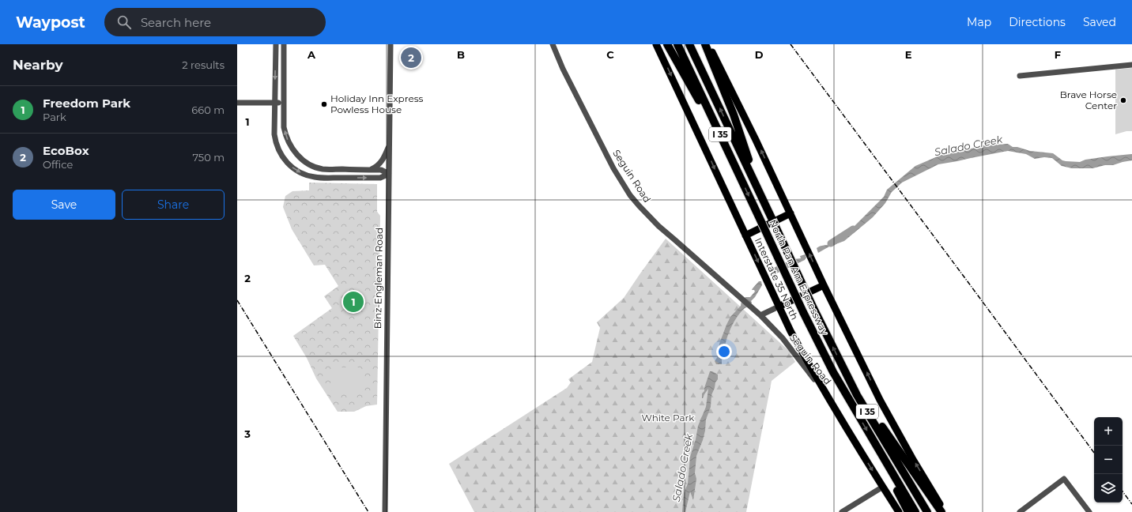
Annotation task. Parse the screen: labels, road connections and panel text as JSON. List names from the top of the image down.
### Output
{
  "streets": {
    "highway": ["I 35", "North Pan Am Expressway"],
    "main road": ["Interstate 35 North"],
    "street": ["Seguin Road", "Binz-Engleman Road"]
  },
  "crossings": [
    ["Seguin Road", "Interstate 35 North"]
  ],
  "water": ["Salado Creek"],
  "parks": ["White Park"],
  "places": ["Brave Horse Center", "Holiday Inn Express Powless House"],
  "page": {
    "header": "Waypost",
    "search": "Search here",
    "nav": ["Map", "Directions", "Saved"],
    "heading": ["Nearby", "2 results"],
    "pins": ["2", "1"],
    "list": [
      {
        "mark": "1",
        "name": "Freedom Park",
        "note": "Park",
        "value": "660 m"
      },
      {
        "mark": "2",
        "name": "EcoBox",
        "note": "Office",
        "value": "750 m"
      }
    ],
    "buttons": ["Save", "Share"],
    "map_buttons": ["+", "−"]
  },
  "grid": {
    "columns": [
      "A",
      "B",
      "C",
      "D",
      "E",
      "F"
    ],
    "rows": ["1", "2", "3"]
  }
}
